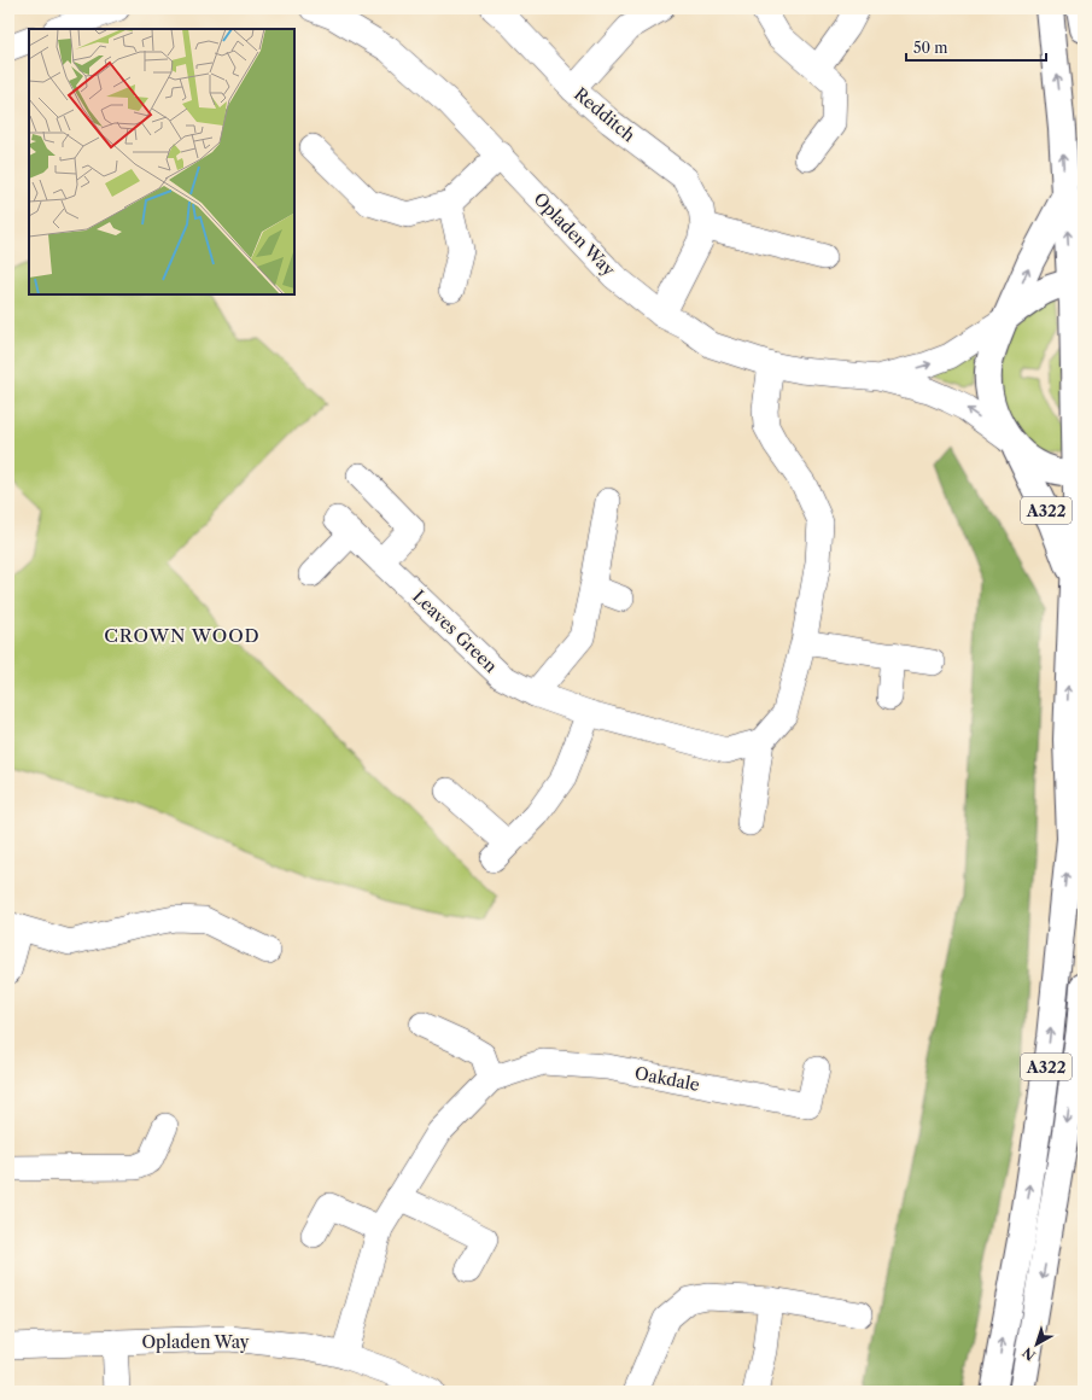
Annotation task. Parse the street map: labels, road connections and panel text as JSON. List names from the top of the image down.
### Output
{
  "streets": {
    "highway": ["A322"],
    "street": [
      "Redditch",
      "Opladen Way",
      "Leaves Green",
      "Oakdale"
    ]
  },
  "crossings": [
    ["Opladen Way", "A322"],
    ["Opladen Way", "Oakdale"]
  ],
  "districts": ["CROWN WOOD"],
  "scale_bar": "50 m",
  "north": "bottom left"
}
